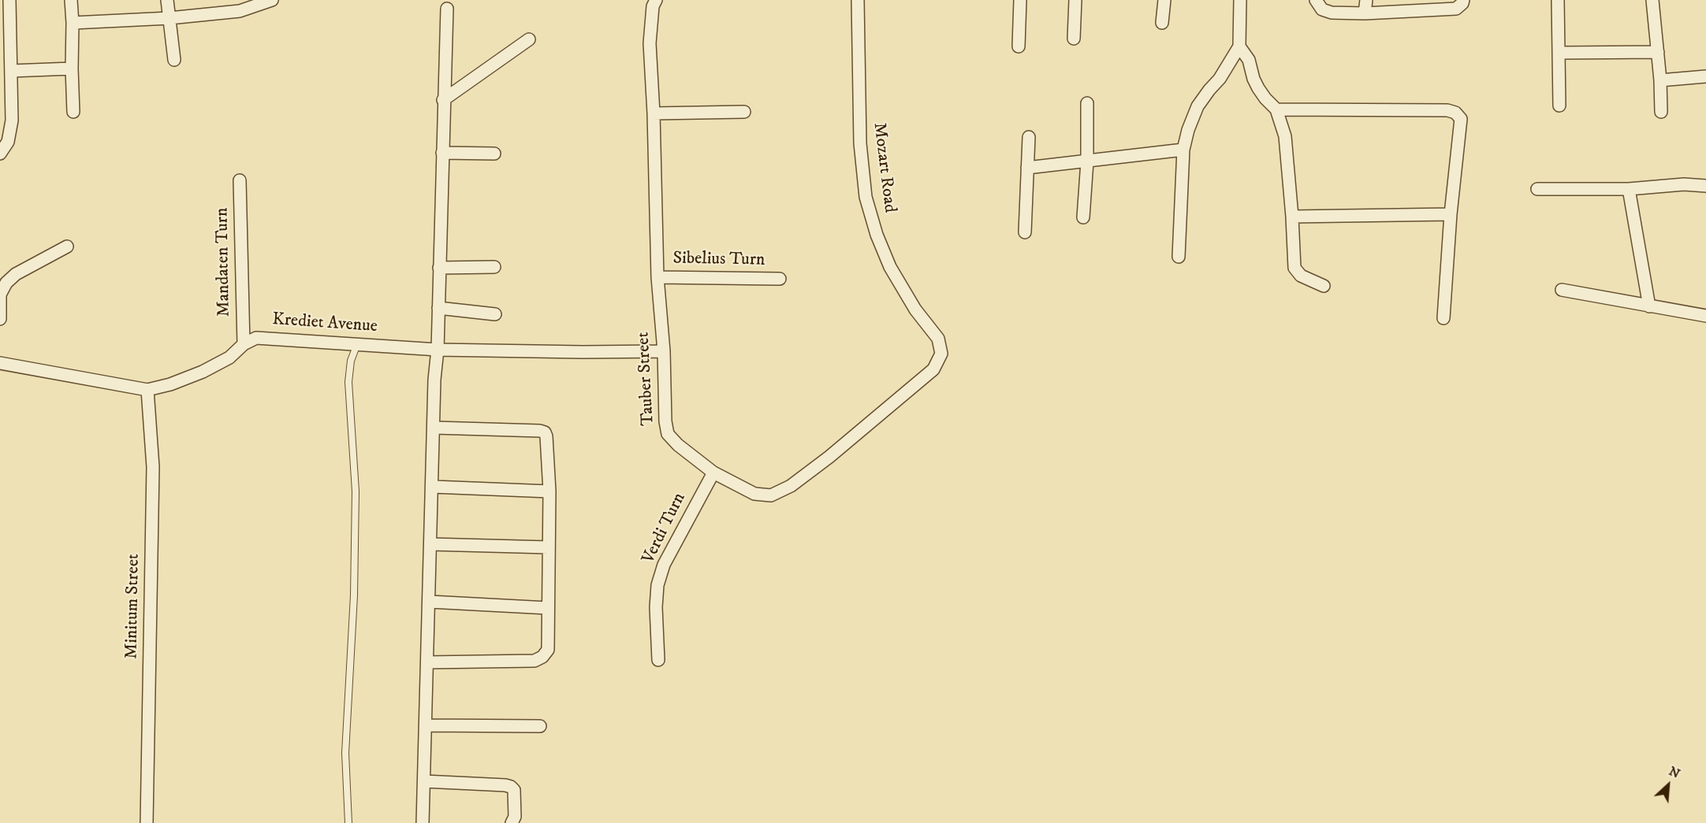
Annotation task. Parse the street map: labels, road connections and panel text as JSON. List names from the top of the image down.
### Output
{
  "streets": {
    "street": [
      "Mozart Road",
      "Sibelius Turn",
      "Mandaten Turn",
      "Krediet Avenue",
      "Tauber Street",
      "Verdi Turn",
      "Minitum Street"
    ]
  },
  "crossings": [
    ["Mozart Road", "Tauber Street"],
    ["Sibelius Turn", "Tauber Street"],
    ["Mandaten Turn", "Krediet Avenue"],
    ["Krediet Avenue", "Tauber Street"],
    ["Krediet Avenue", "Minitum Street"],
    ["Tauber Street", "Verdi Turn"]
  ],
  "north": "top right"
}
